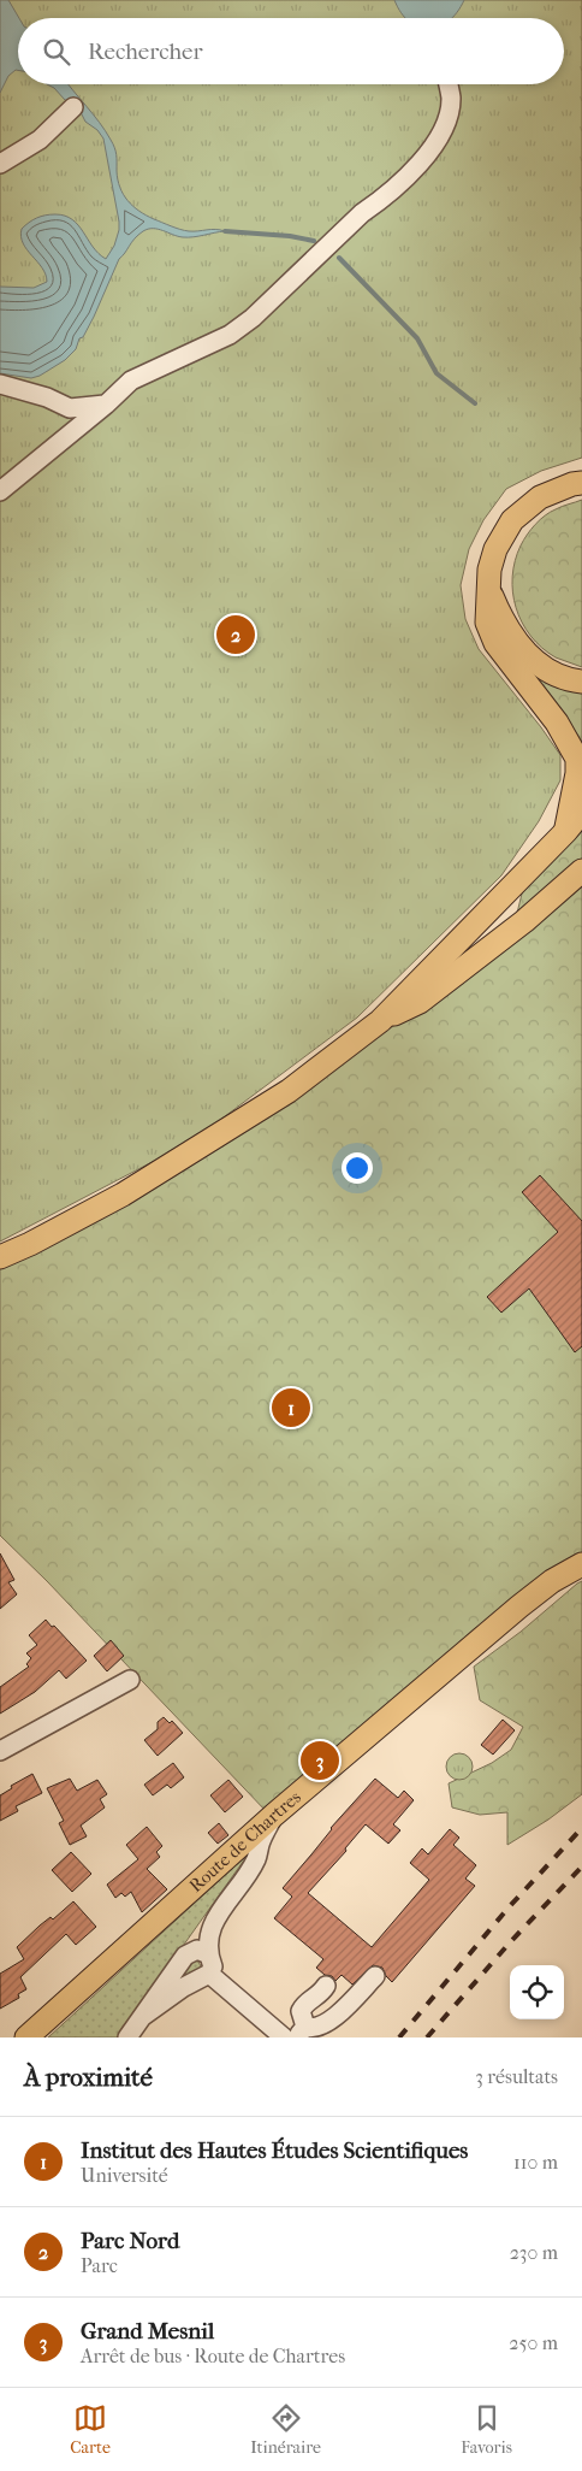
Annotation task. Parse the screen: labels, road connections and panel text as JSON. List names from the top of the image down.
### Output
{
  "streets": {
    "main road": ["Route de Chartres"]
  },
  "page": {
    "search": "Rechercher",
    "pins": ["2", "1", "3"],
    "heading": ["À proximité", "3 résultats"],
    "list": [
      {
        "mark": "1",
        "name": "Institut des Hautes Études Scientifiques",
        "note": "Université",
        "value": "110 m"
      },
      {
        "mark": "2",
        "name": "Parc Nord",
        "note": "Parc",
        "value": "230 m"
      },
      {
        "mark": "3",
        "name": "Grand Mesnil",
        "note": "Arrêt de bus · Route de Chartres",
        "value": "250 m"
      }
    ],
    "nav": ["Carte", "Itinéraire", "Favoris"]
  }
}
